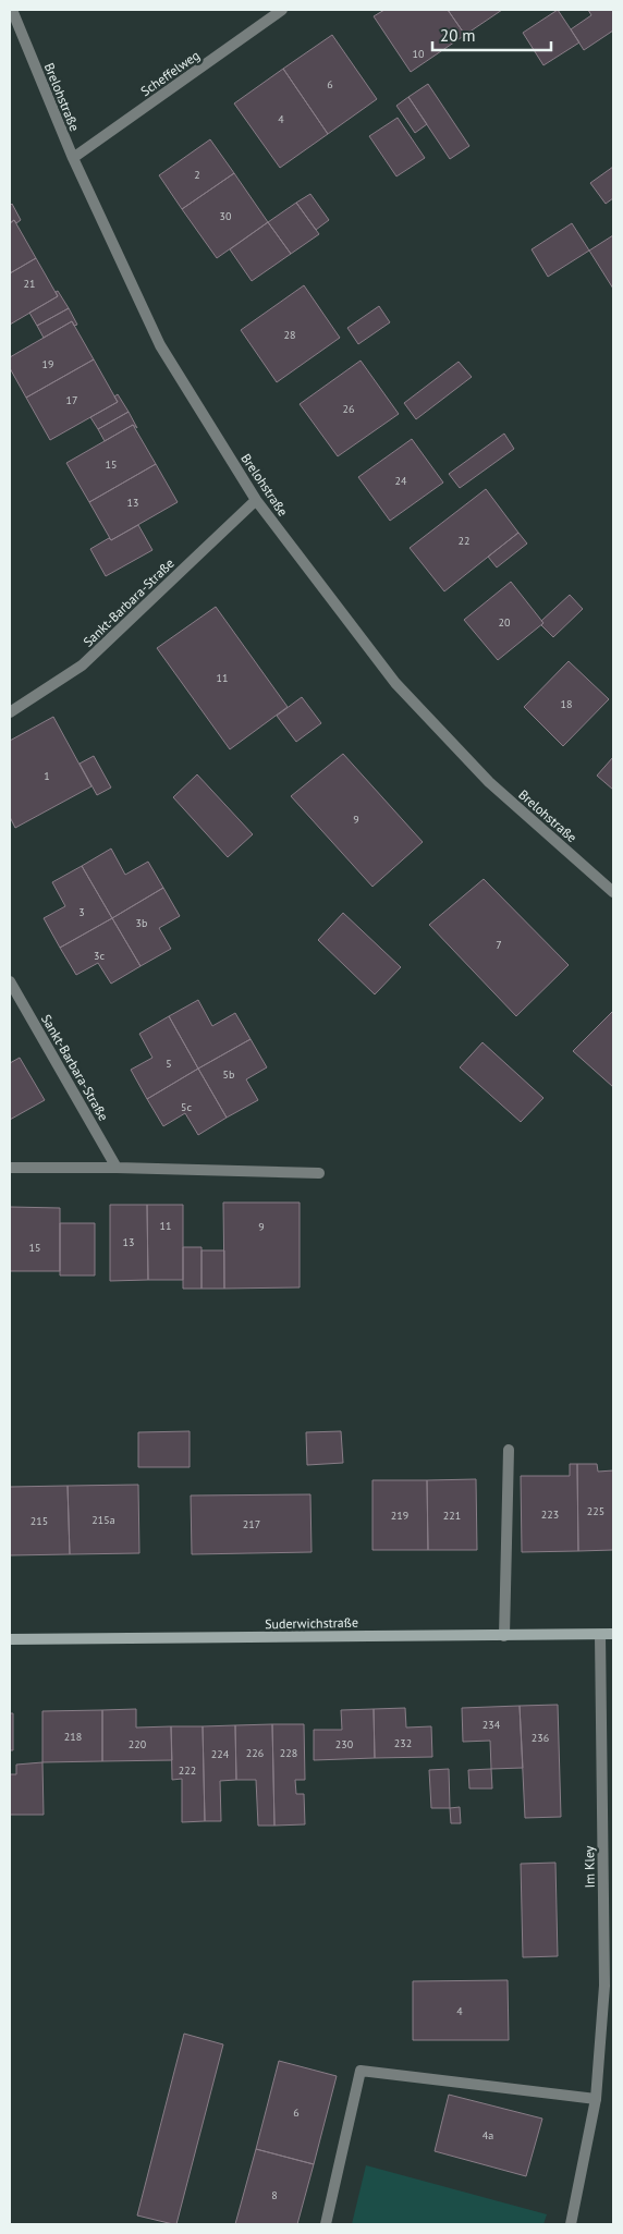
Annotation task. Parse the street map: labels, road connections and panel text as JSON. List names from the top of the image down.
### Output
{
  "streets": {
    "main road": ["Suderwichstraße"],
    "street": [
      "Scheffelweg",
      "Brelohstraße",
      "Sankt-Barbara-Straße",
      "Im Kley"
    ]
  },
  "crossings": [
    ["Scheffelweg", "Brelohstraße"],
    ["Brelohstraße", "Sankt-Barbara-Straße"],
    ["Suderwichstraße", "Im Kley"]
  ],
  "house_numbers": [
    "10",
    "6",
    "4",
    "2",
    "30",
    "21",
    "28",
    "19",
    "17",
    "26",
    "15",
    "24",
    "13",
    "22",
    "20",
    "11",
    "18",
    "1",
    "9",
    "3",
    "3b",
    "7",
    "3c",
    "5",
    "5b",
    "5c",
    "11",
    "9",
    "13",
    "15",
    "225",
    "223",
    "219",
    "221",
    "215a",
    "215",
    "217",
    "234",
    "218",
    "236",
    "232",
    "220",
    "230",
    "226",
    "228",
    "224",
    "222",
    "4",
    "6",
    "4a",
    "8"
  ],
  "scale_bar": "20 m"
}
